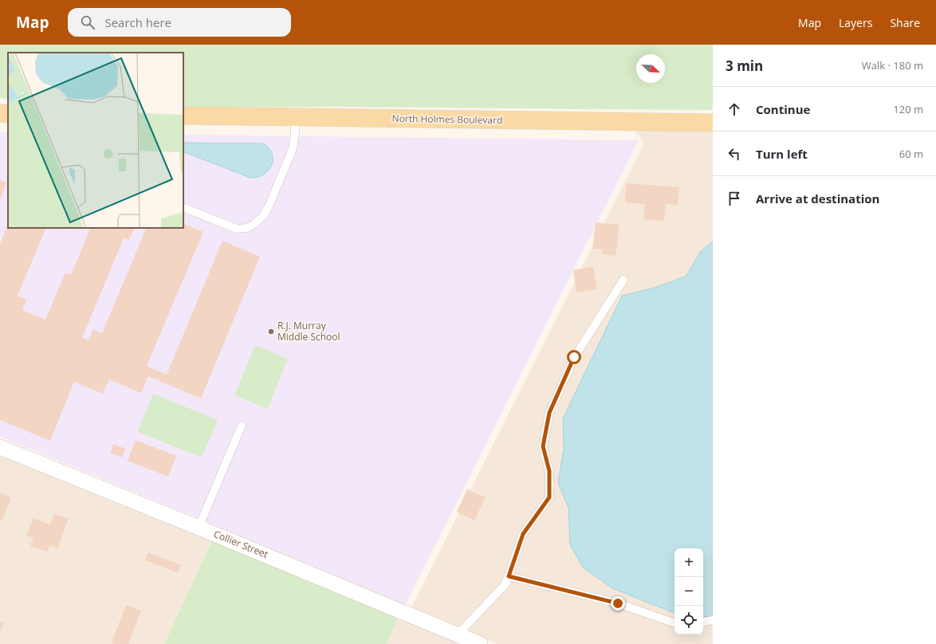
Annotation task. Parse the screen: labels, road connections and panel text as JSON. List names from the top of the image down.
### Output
{
  "streets": {
    "main road": ["North Holmes Boulevard"],
    "street": ["Collier Street"]
  },
  "places": ["R.J. Murray Middle School"],
  "north": "bottom right",
  "page": {
    "header": "Map",
    "search": "Search here",
    "nav": ["Map", "Layers", "Share"],
    "heading": ["3 min", "Walk · 180 m"],
    "list": [
      ["Continue", "120 m"],
      ["Turn left", "60 m"],
      "Arrive at destination"
    ],
    "map_buttons": ["+", "−"]
  }
}
